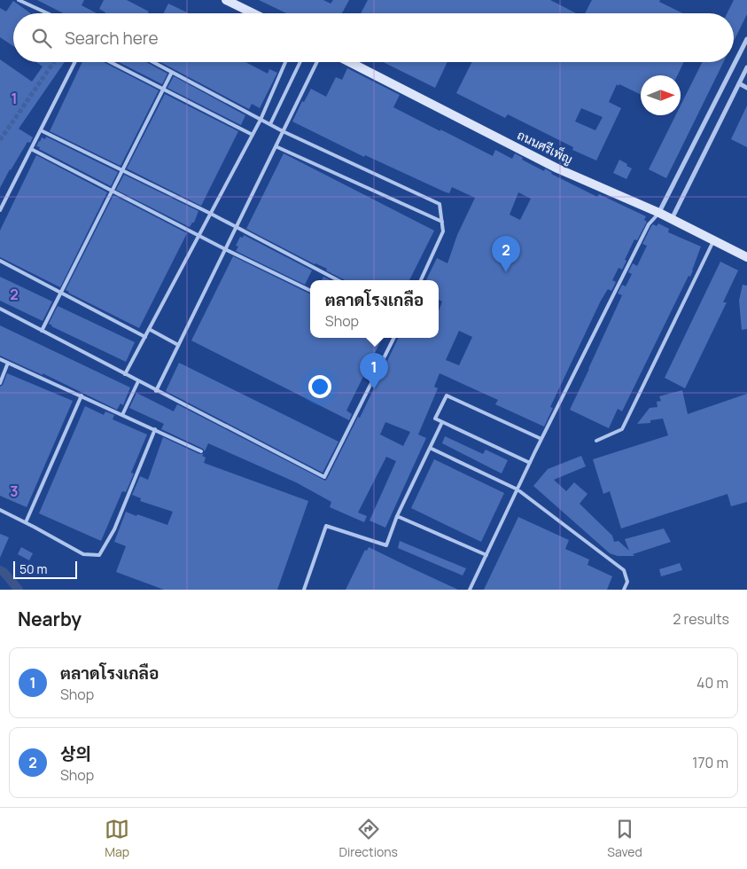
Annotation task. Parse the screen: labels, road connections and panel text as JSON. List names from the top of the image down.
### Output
{
  "streets": {
    "main road": ["ถนนศรีเพ็ญ"]
  },
  "scale_bar": "50 m",
  "north": "right",
  "page": {
    "search": "Search here",
    "pins": ["2", "1"],
    "popup": ["ตลาดโรงเกลือ", "Shop"],
    "scale": "50 m",
    "heading": ["Nearby", "2 results"],
    "list": [
      {
        "mark": "1",
        "name": "ตลาดโรงเกลือ",
        "note": "Shop",
        "value": "40 m"
      },
      {
        "mark": "2",
        "name": "상의",
        "note": "Shop",
        "value": "170 m"
      }
    ],
    "nav": ["Map", "Directions", "Saved"]
  },
  "grid": {
    "rows": ["1", "2", "3"]
  }
}
